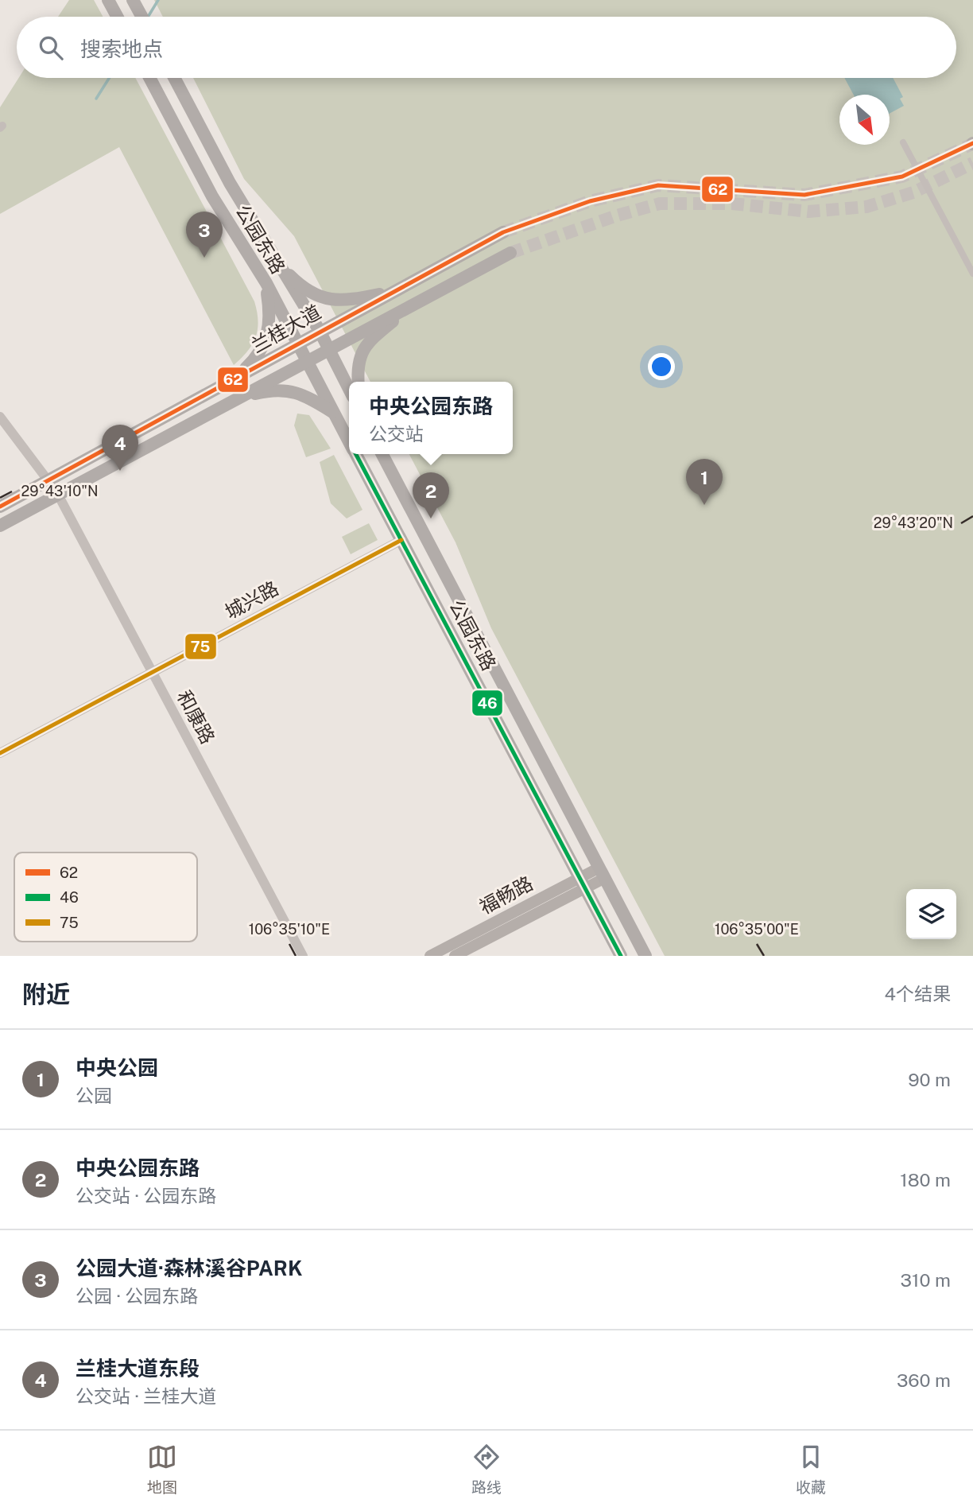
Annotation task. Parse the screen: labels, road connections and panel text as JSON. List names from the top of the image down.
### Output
{
  "streets": {
    "main road": ["公园东路", "兰桂大道", "福畅路"],
    "street": ["城兴路", "和康路"]
  },
  "crossings": [
    ["公园东路", "兰桂大道"],
    ["公园东路", "城兴路"],
    ["公园东路", "福畅路"],
    ["兰桂大道", "和康路"],
    ["城兴路", "和康路"]
  ],
  "lines": ["transit line 62", "transit line 46", "transit line 75"],
  "legend": ["62", "46", "75"],
  "north": "bottom right",
  "page": {
    "search": "搜索地点",
    "pins": [
      "3",
      "4",
      "1",
      "2"
    ],
    "popup": ["中央公园东路", "公交站"],
    "heading": ["附近", "4个结果"],
    "list": [
      {
        "mark": "1",
        "name": "中央公园",
        "note": "公园",
        "value": "90 m"
      },
      {
        "mark": "2",
        "name": "中央公园东路",
        "note": "公交站 · 公园东路",
        "value": "180 m"
      },
      {
        "mark": "3",
        "name": "公园大道·森林溪谷PARK",
        "note": "公园 · 公园东路",
        "value": "310 m"
      },
      {
        "mark": "4",
        "name": "兰桂大道东段",
        "note": "公交站 · 兰桂大道",
        "value": "360 m"
      }
    ],
    "nav": ["地图", "路线", "收藏"]
  },
  "coordinates": [
    "29°43'10\"N",
    "29°43'20\"N",
    "106°35'10\"E",
    "106°35'00\"E"
  ]
}
